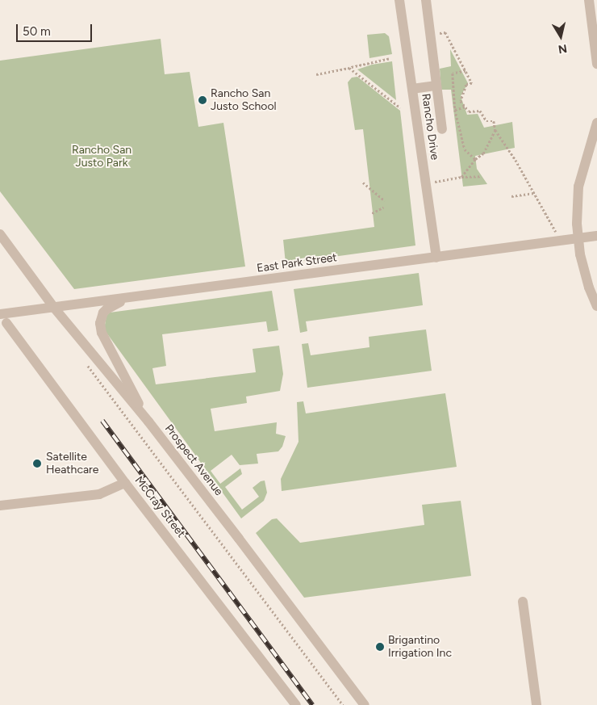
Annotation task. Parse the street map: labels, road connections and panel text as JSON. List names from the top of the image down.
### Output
{
  "streets": {
    "street": [
      "Rancho Drive",
      "East Park Street",
      "Prospect Avenue",
      "McCray Street"
    ]
  },
  "crossings": [
    ["Rancho Drive", "East Park Street"],
    ["East Park Street", "Prospect Avenue"]
  ],
  "parks": ["Rancho San Justo Park"],
  "places": ["Rancho San Justo School", "Satellite Heathcare", "Brigantino Irrigation Inc"],
  "scale_bar": "50 m",
  "north": "bottom"
}
